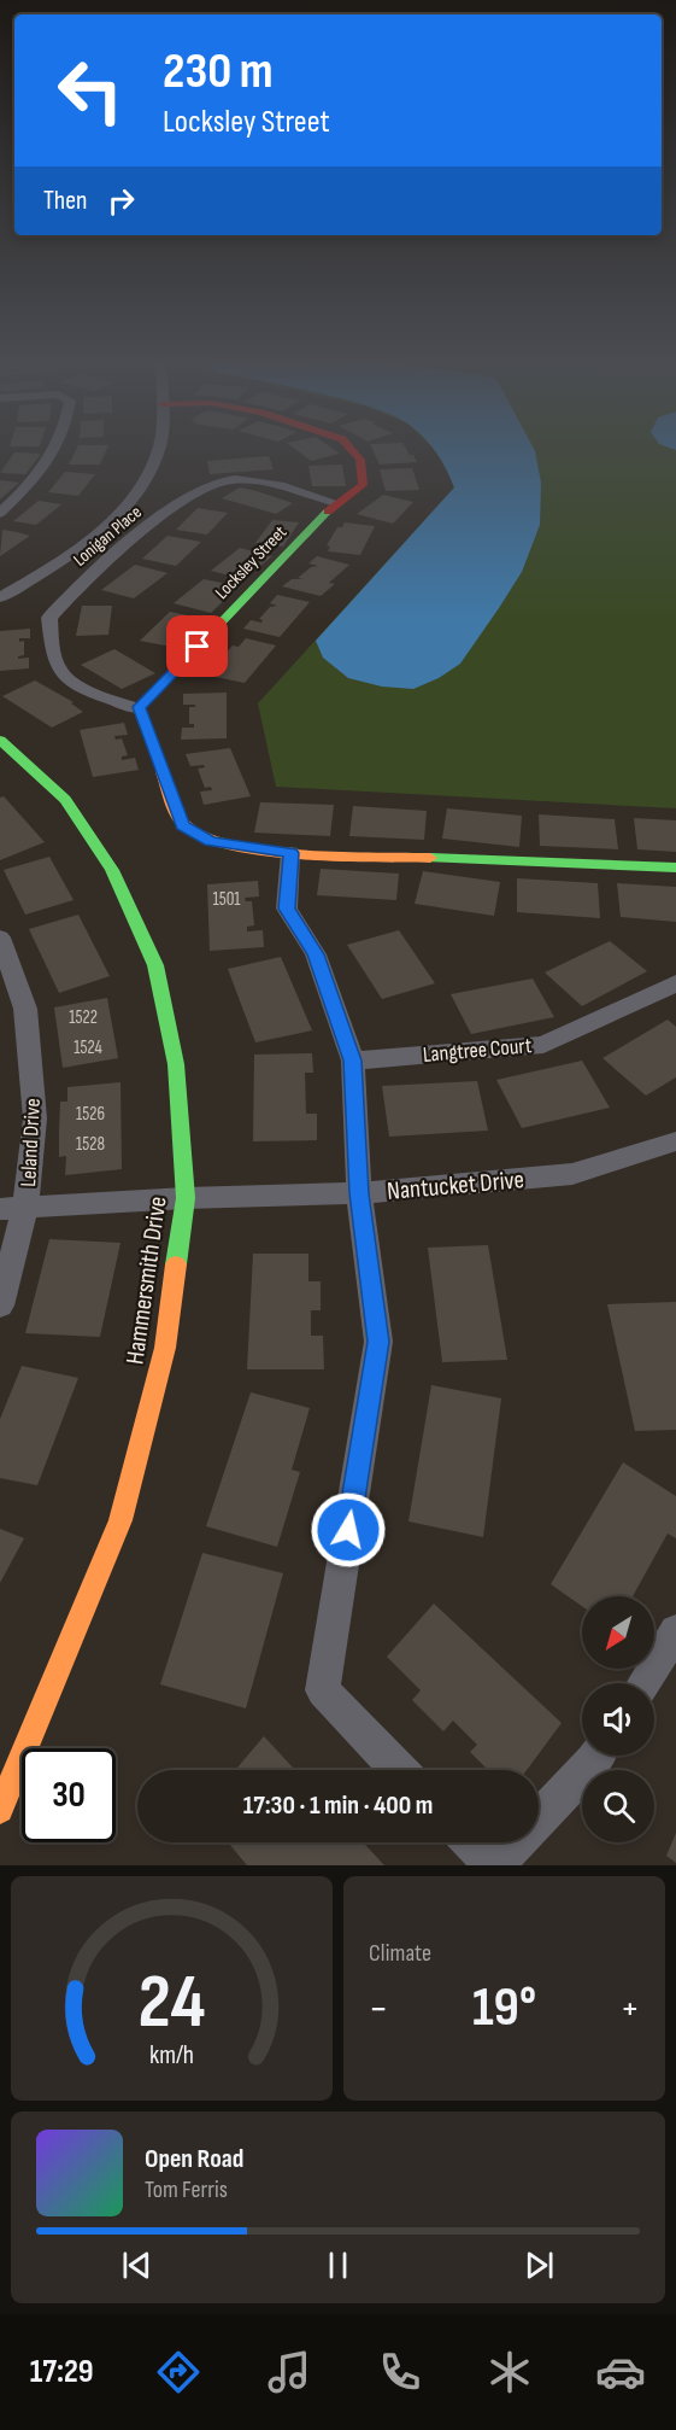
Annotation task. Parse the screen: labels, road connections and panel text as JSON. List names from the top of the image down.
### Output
{
  "streets": {
    "street": [
      "Lonigan Place",
      "Locksley Street",
      "Langtree Court",
      "Leland Drive",
      "Nantucket Drive",
      "Hammersmith Drive"
    ]
  },
  "crossings": [
    ["Lonigan Place", "Locksley Street"],
    ["Leland Drive", "Nantucket Drive"],
    ["Nantucket Drive", "Hammersmith Drive"]
  ],
  "house_numbers": [
    "1501",
    "1522",
    "1524",
    "1526",
    "1528"
  ],
  "north": "bottom left",
  "page": {
    "turn": ["230 m", "Locksley Street"],
    "then": "Then",
    "limit": "30",
    "trip": "17:30 · 1 min · 400 m",
    "tile": "Climate",
    "heat": ["−", "19°", "+"],
    "song": ["Open Road", "Tom Ferris"],
    "tabs": "17:29",
    "gauge": ["24", "km/h"]
  }
}
